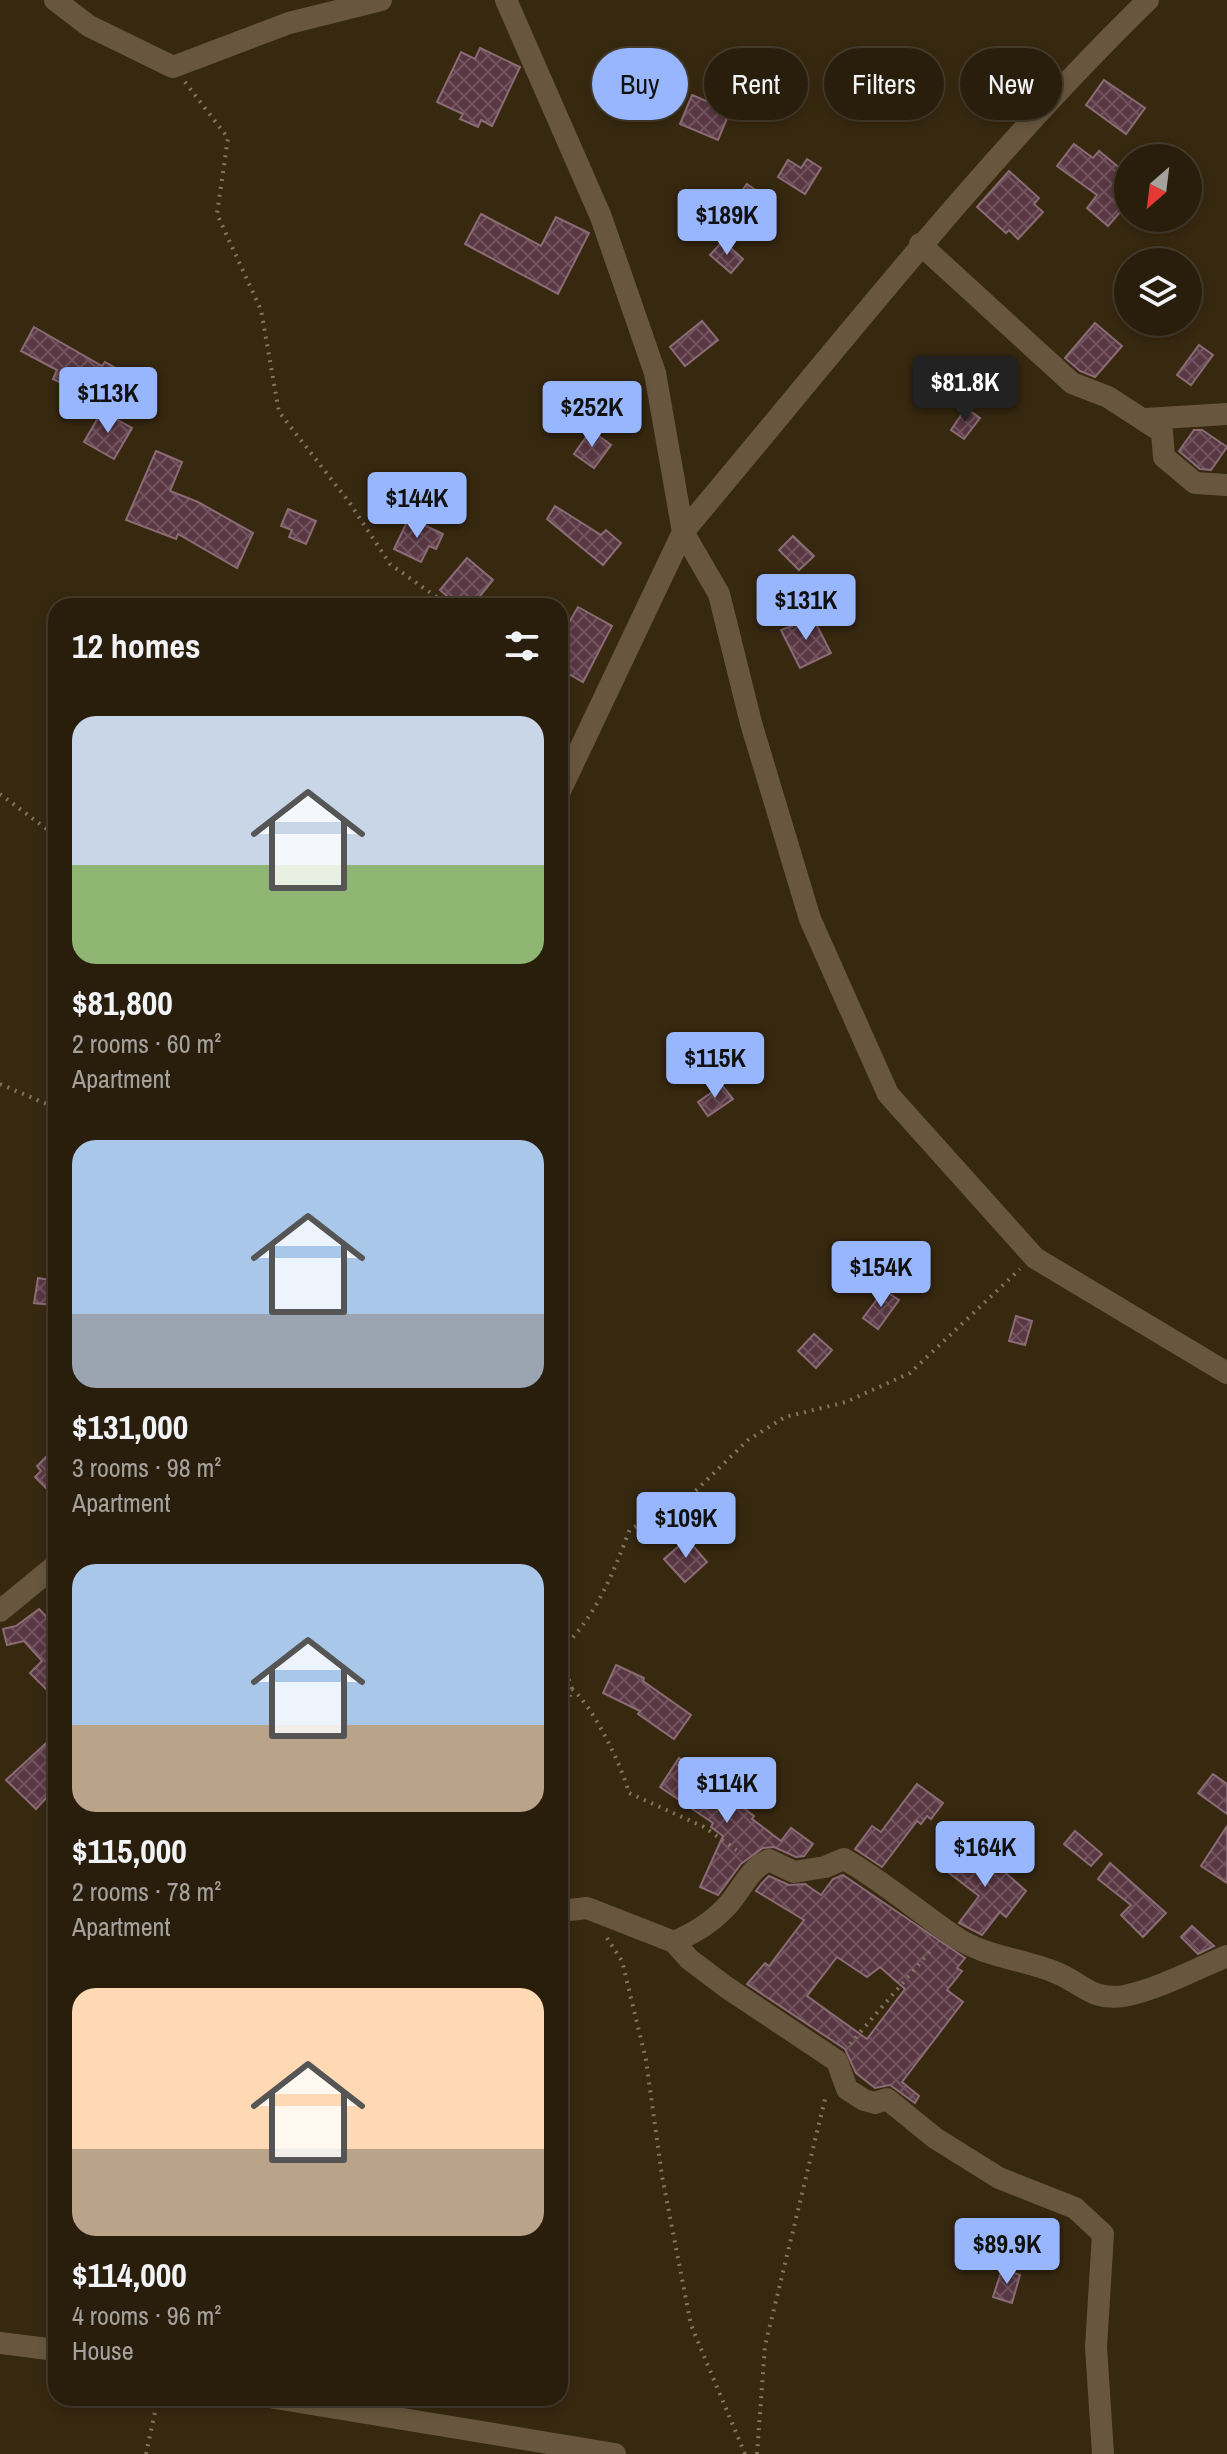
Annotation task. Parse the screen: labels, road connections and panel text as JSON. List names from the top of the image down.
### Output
{
  "north": "bottom left",
  "page": {
    "chip": [
      "Buy",
      "Rent",
      "Filters",
      "New"
    ],
    "price": [
      "$189K",
      "$81.8K",
      "$113K",
      "$252K",
      "$144K",
      "$131K",
      "$115K",
      "$154K",
      "$109K",
      "$114K",
      "$164K",
      "$89.9K"
    ],
    "heading": "12 homes",
    "list": [
      {
        "name": "$81,800",
        "note": "2 rooms · 60 m² · Apartment"
      },
      {
        "name": "$131,000",
        "note": "3 rooms · 98 m² · Apartment"
      },
      {
        "name": "$115,000",
        "note": "2 rooms · 78 m² · Apartment"
      },
      {
        "name": "$114,000",
        "note": "4 rooms · 96 m² · House"
      }
    ]
  }
}
